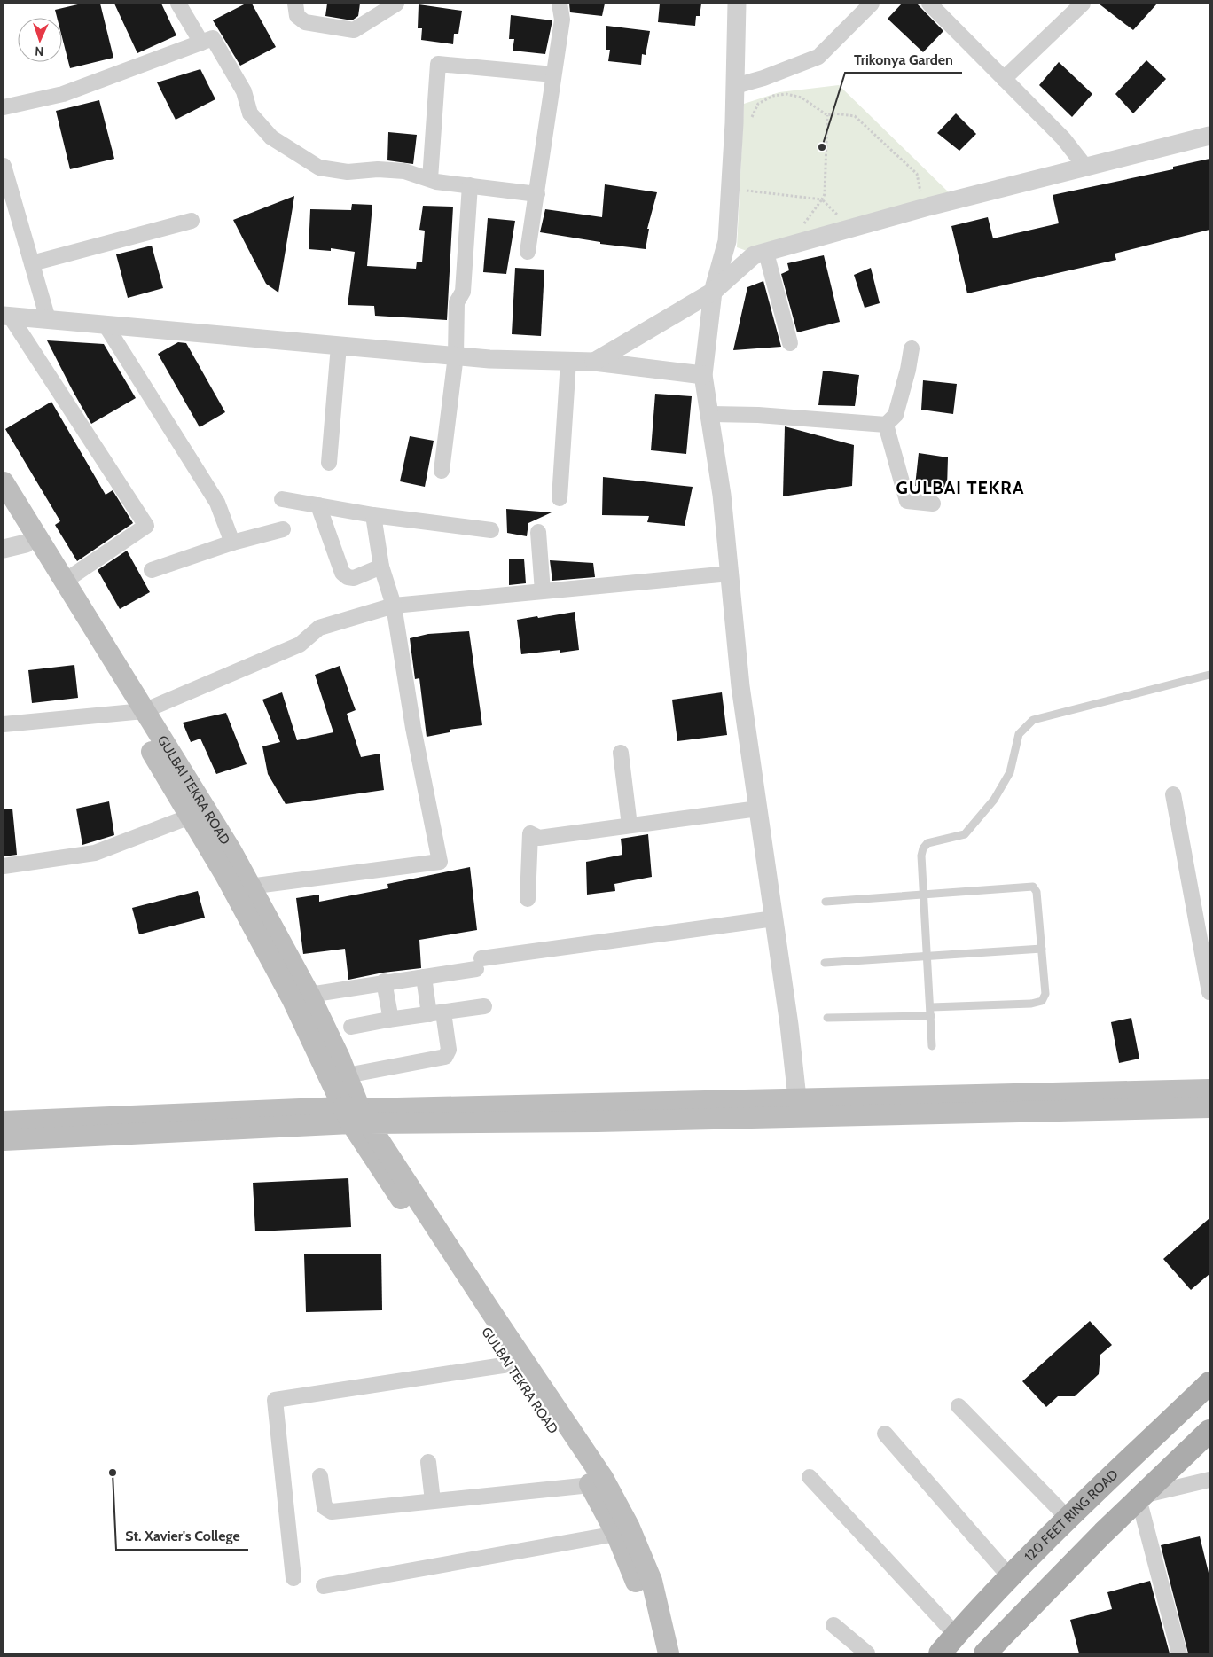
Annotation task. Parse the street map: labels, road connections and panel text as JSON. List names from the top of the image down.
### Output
{
  "streets": {
    "main road": ["GULBAI TEKRA ROAD", "120 FEET RING ROAD"]
  },
  "districts": ["GULBAI TEKRA"],
  "places": ["Trikonya Garden", "St. Xavier's College"],
  "north": "bottom"
}
